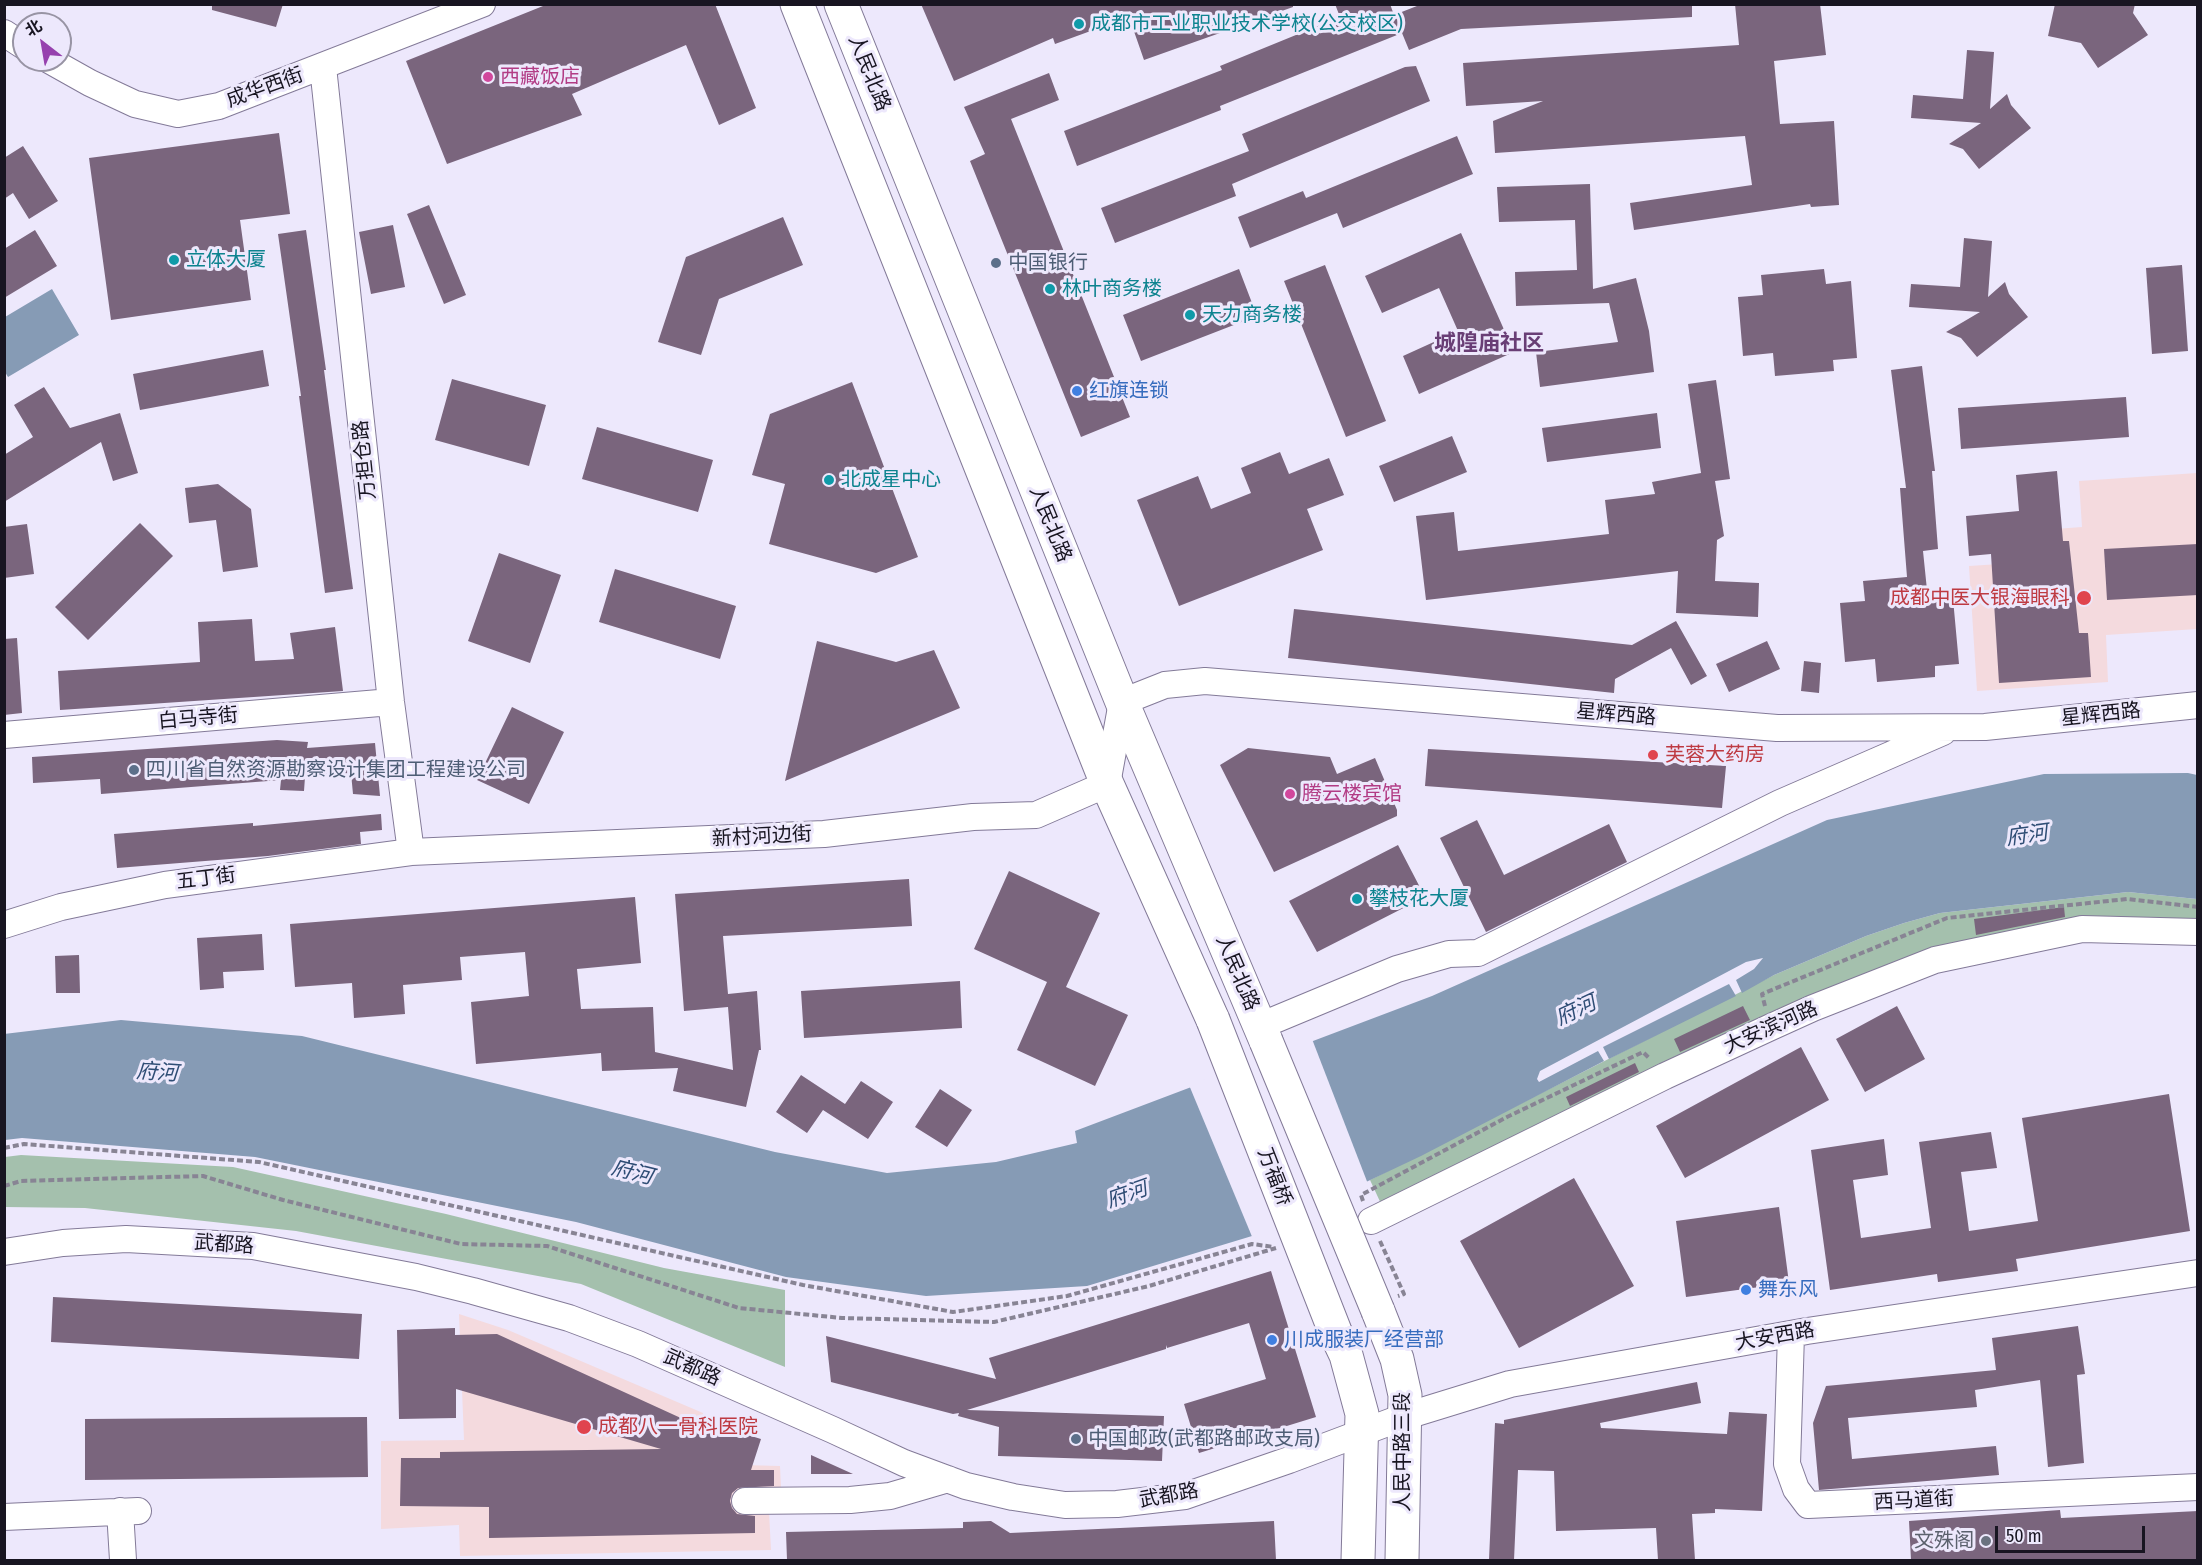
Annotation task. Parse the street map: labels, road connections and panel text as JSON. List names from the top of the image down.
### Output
{
  "streets": {
    "main road": ["人民北路", "万福桥", "人民中路三段"],
    "street": [
      "成华西街",
      "万担仓路",
      "星辉西路",
      "白马寺街",
      "新村河边街",
      "五丁街",
      "大安滨河路",
      "武都路",
      "大安西路",
      "西马道街"
    ]
  },
  "crossings": [
    ["人民北路", "星辉西路"],
    ["人民北路", "新村河边街"],
    ["人民北路", "万福桥"],
    ["成华西街", "万担仓路"],
    ["万担仓路", "白马寺街"],
    ["万担仓路", "新村河边街"],
    ["万担仓路", "五丁街"],
    ["新村河边街", "五丁街"],
    ["万福桥", "武都路"],
    ["万福桥", "大安西路"],
    ["武都路", "大安西路"],
    ["大安西路", "人民中路三段"],
    ["大安西路", "西马道街"]
  ],
  "districts": ["城隍庙社区"],
  "water": ["府河"],
  "places": [
    "成都市工业职业技术学校(公交校区)",
    "西藏饭店",
    "立体大厦",
    "中国银行",
    "林叶商务楼",
    "天力商务楼",
    "红旗连锁",
    "北成星中心",
    "成都中医大银海眼科",
    "芙蓉大药房",
    "四川省自然资源勘察设计集团工程建设公司",
    "腾云楼宾馆",
    "攀枝花大厦",
    "舞东风",
    "川成服装厂经营部",
    "成都八一骨科医院",
    "中国邮政(武都路邮政支局)",
    "文殊阁"
  ],
  "scale_bar": "50 m",
  "north": "top left"
}
